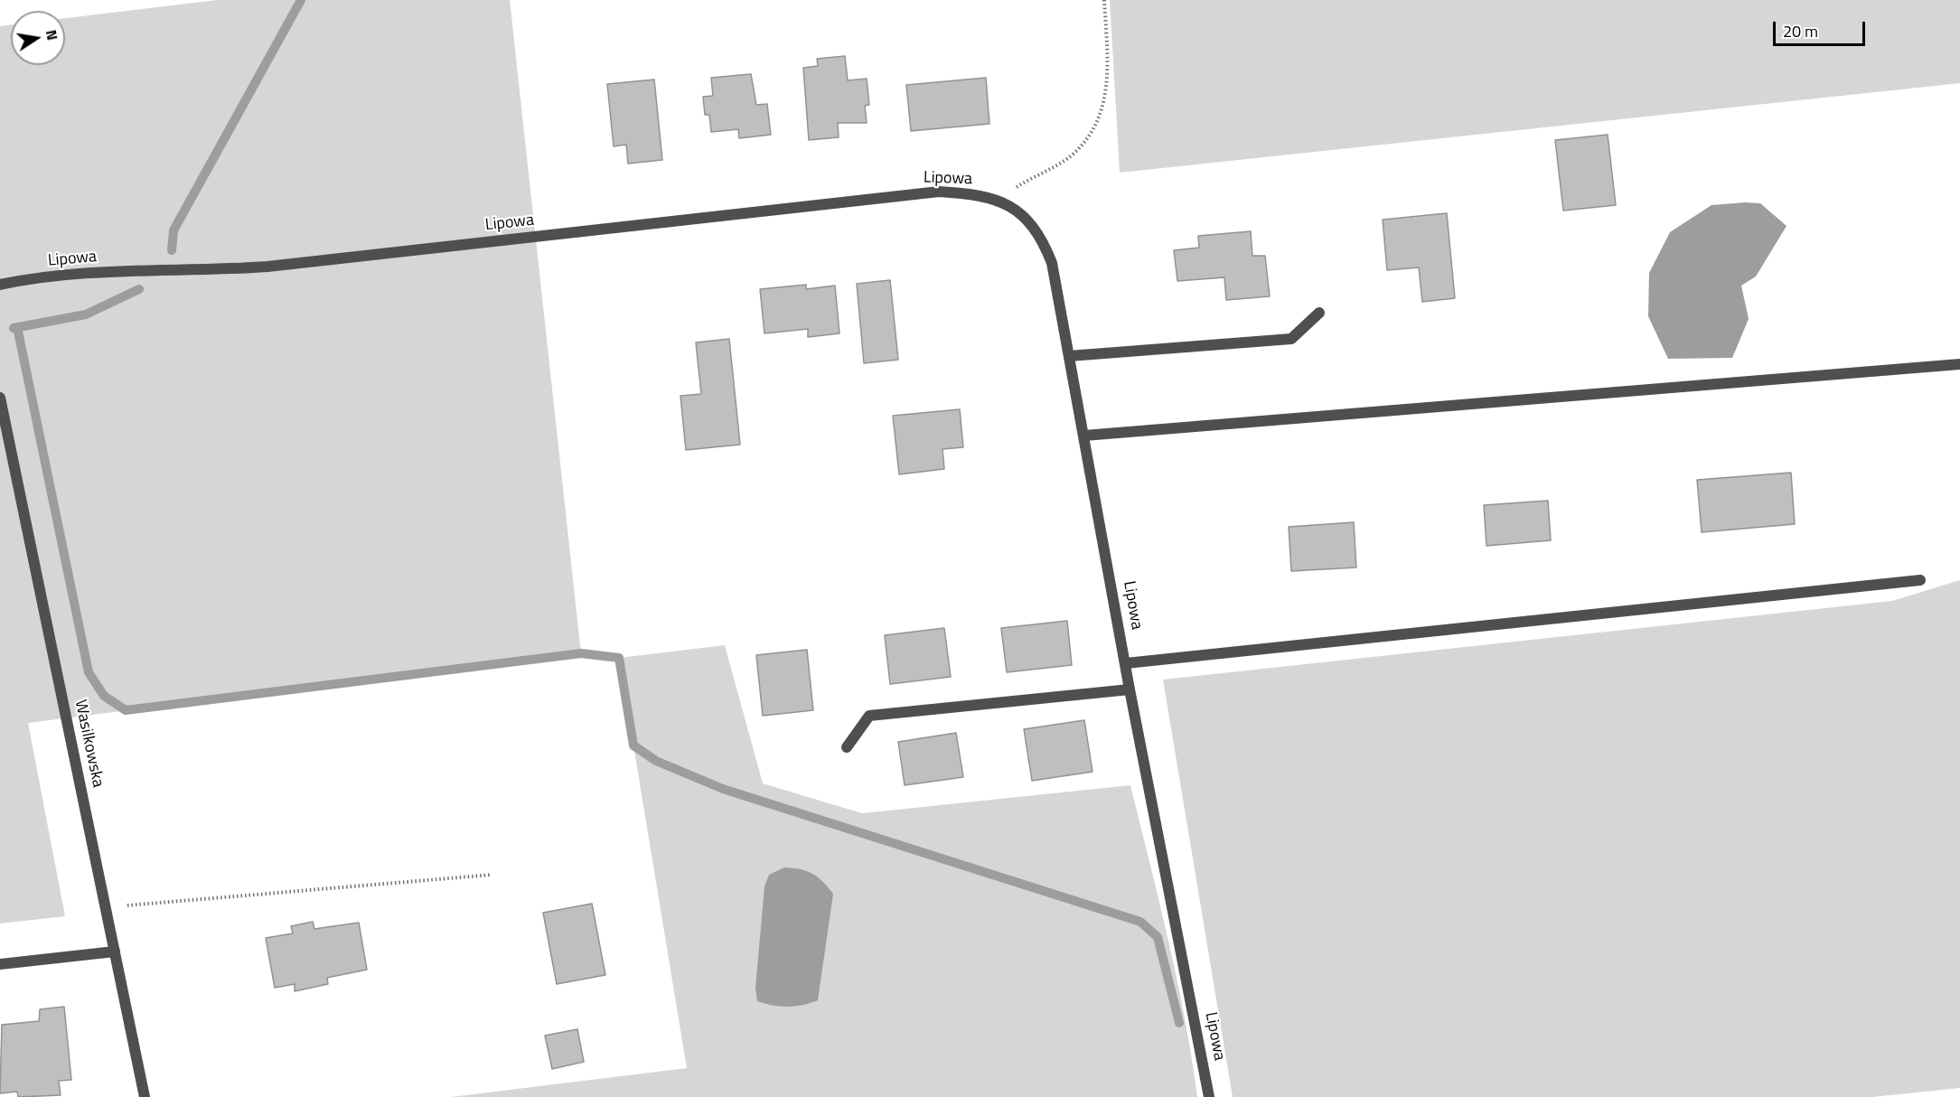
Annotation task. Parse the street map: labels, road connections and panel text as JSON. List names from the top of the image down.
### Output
{
  "streets": {
    "street": ["Lipowa", "Wasilkowska"]
  },
  "scale_bar": "20 m",
  "north": "right"
}
